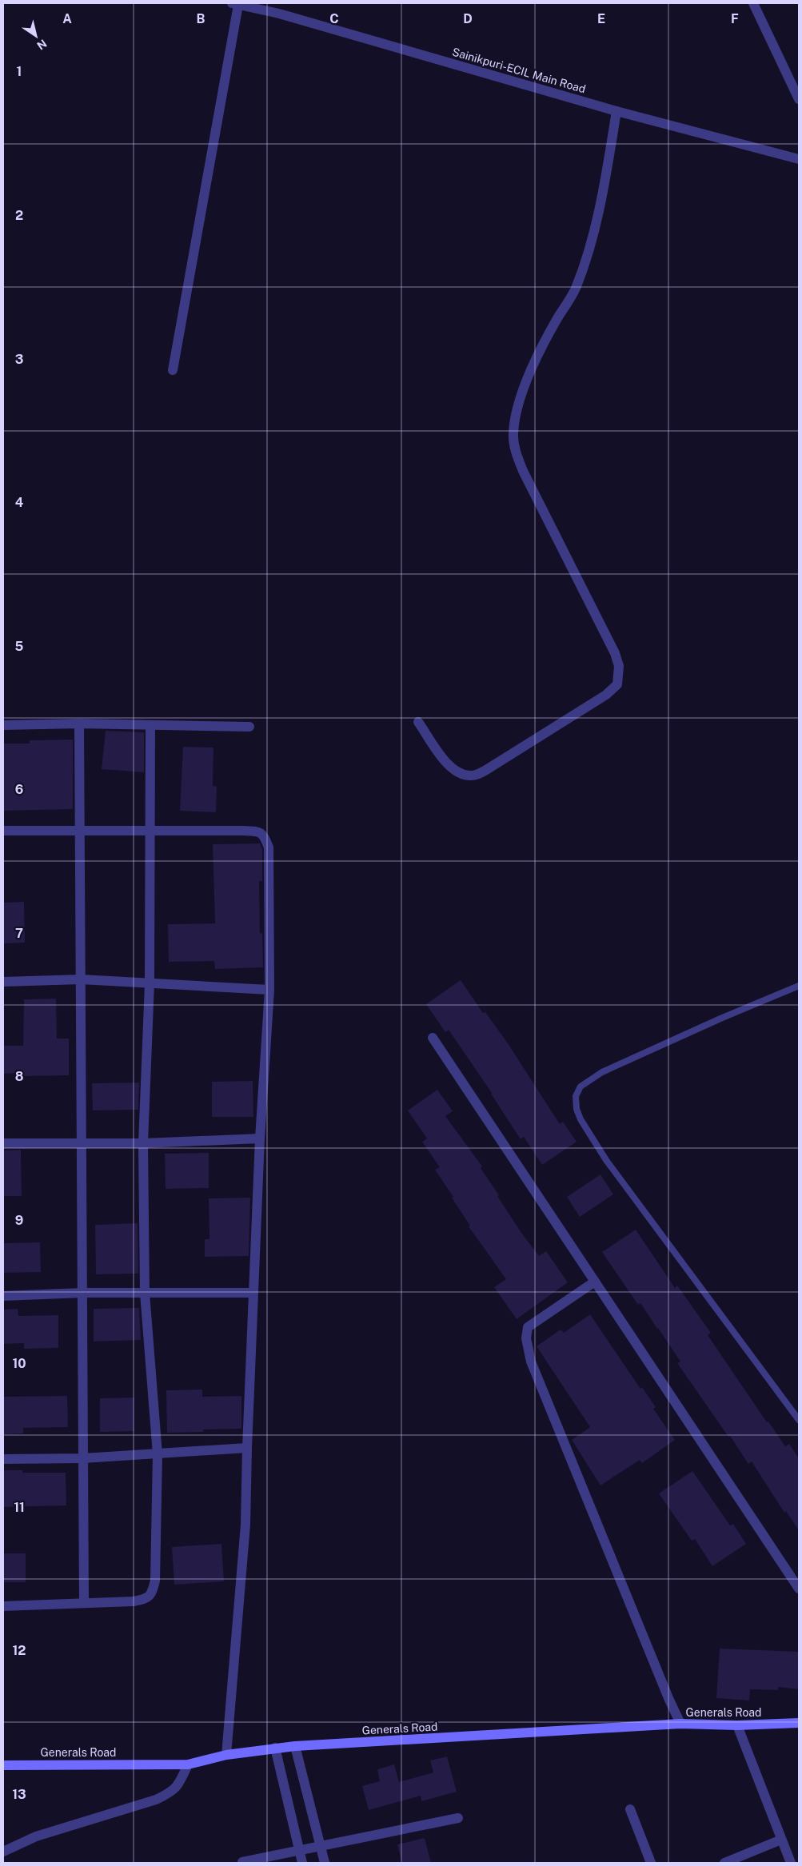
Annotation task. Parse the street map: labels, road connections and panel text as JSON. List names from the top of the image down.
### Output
{
  "streets": {
    "street": ["Sainikpuri-ECIL Main Road", "Generals Road"]
  },
  "north": "bottom right",
  "grid": {
    "columns": [
      "A",
      "B",
      "C",
      "D",
      "E",
      "F"
    ],
    "rows": [
      "1",
      "2",
      "3",
      "4",
      "5",
      "6",
      "7",
      "8",
      "9",
      "10",
      "11",
      "12",
      "13"
    ]
  }
}
